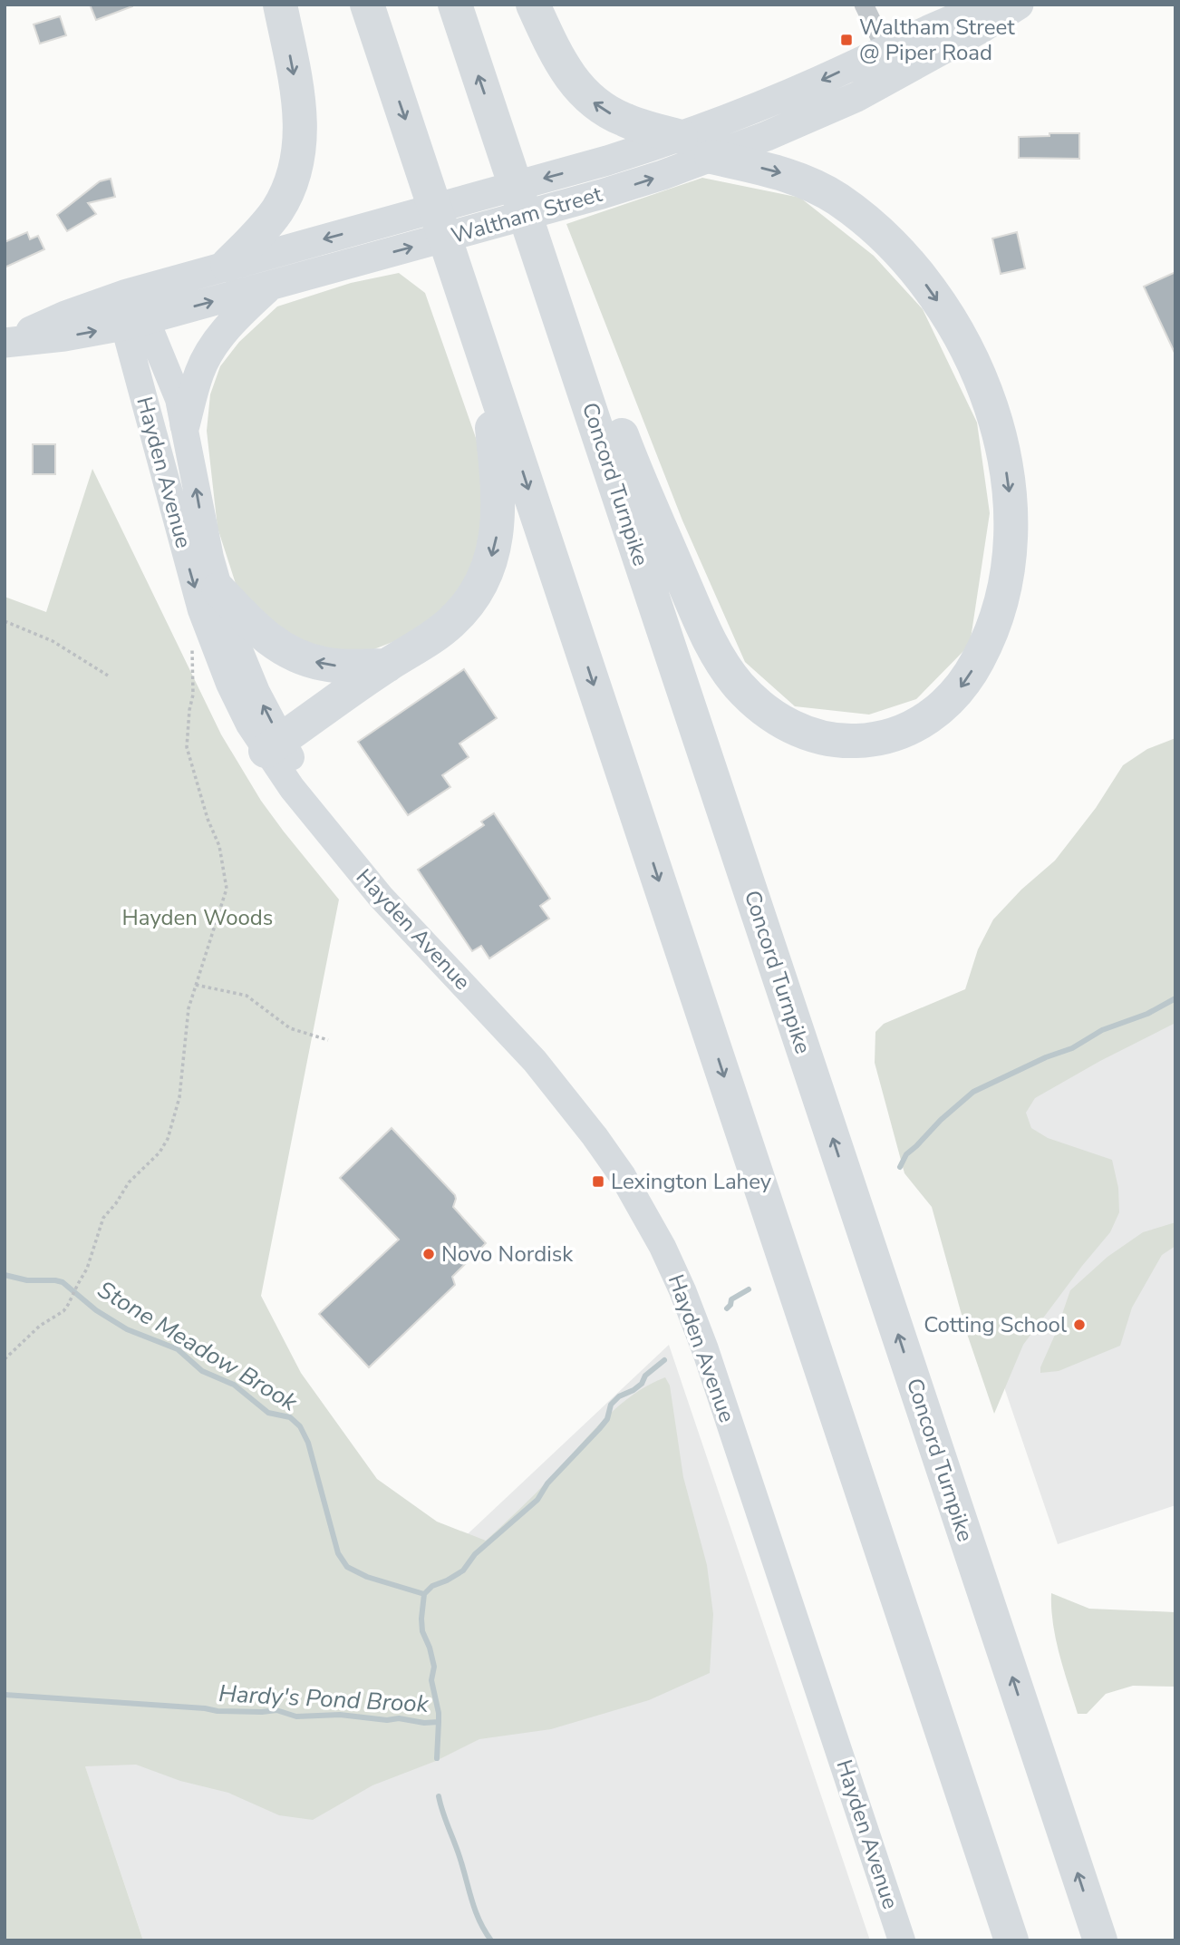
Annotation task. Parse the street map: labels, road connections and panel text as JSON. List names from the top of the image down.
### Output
{
  "streets": {
    "highway": ["Concord Turnpike"],
    "main road": ["Waltham Street"],
    "street": ["Hayden Avenue"]
  },
  "crossings": [
    ["Waltham Street", "Hayden Avenue"]
  ],
  "water": ["Stone Meadow Brook", "Hardy's Pond Brook"],
  "parks": ["Hayden Woods"],
  "places": {
    "transit": ["Waltham Street @ Piper Road", "Lexington Lahey"],
    "other": ["Novo Nordisk", "Cotting School"]
  }
}
